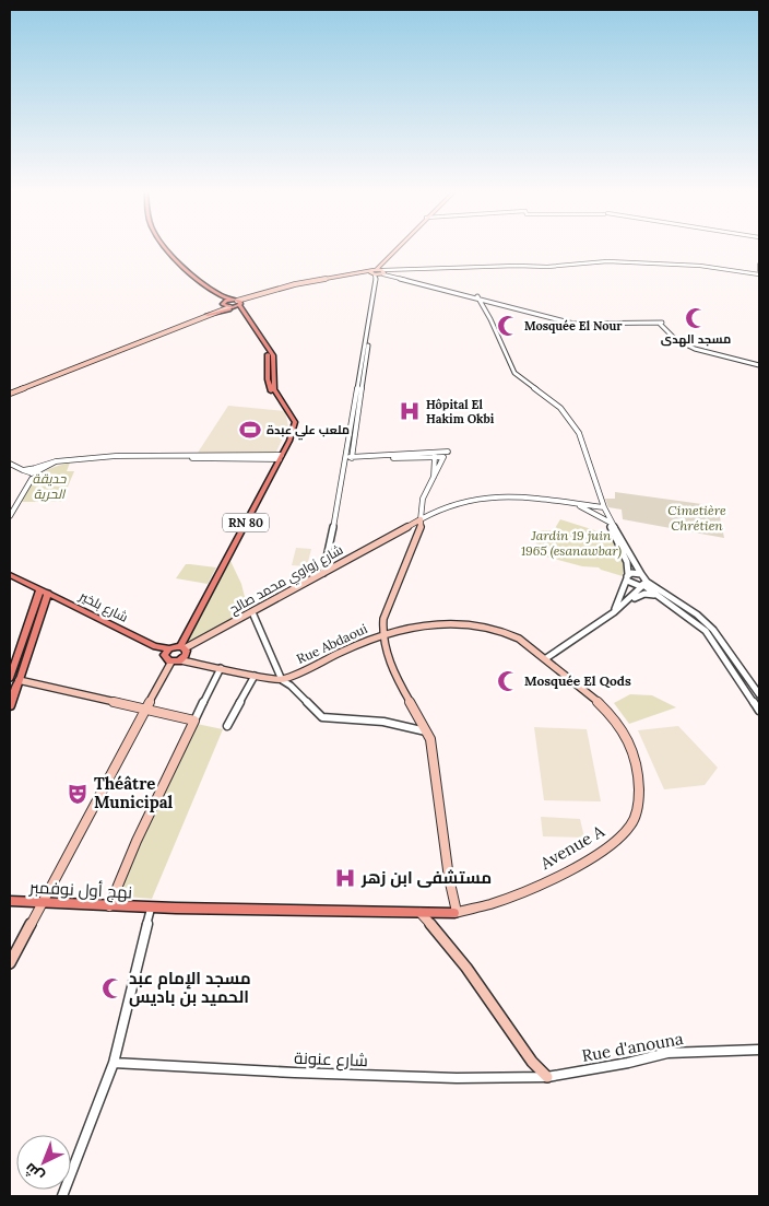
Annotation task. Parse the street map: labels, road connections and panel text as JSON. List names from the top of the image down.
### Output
{
  "streets": {
    "main road": [
      "RN 80",
      "شارع زواوي محمد صالح",
      "شارع بلخير",
      "Rue Abdaoui",
      "Avenue A",
      "نهج أول نوفمبر"
    ],
    "street": ["Rue d'anouna", "شارع عنونة"]
  },
  "crossings": [
    ["RN 80", "شارع زواوي محمد صالح"],
    ["Rue Abdaoui", "Avenue A"],
    ["Avenue A", "نهج أول نوفمبر"],
    ["Rue d'anouna", "شارع عنونة"]
  ],
  "parks": ["حديقة الحرية", "Cimetière Chrétien", "Jardin 19 juin 1965 (esanawbar)"],
  "places": {
    "mosque": [
      "مسجد الهدى",
      "Mosquée El Nour",
      "Mosquée El Qods",
      "مسجد الإمام عبد الحميد بن باديس"
    ],
    "hospital": ["Hôpital El Hakim Okbi", "مستشفى ابن زهر"],
    "sports": ["ملعب علي عبدة"],
    "theatre": ["Théâtre Municipal"]
  },
  "north": "bottom left"
}
